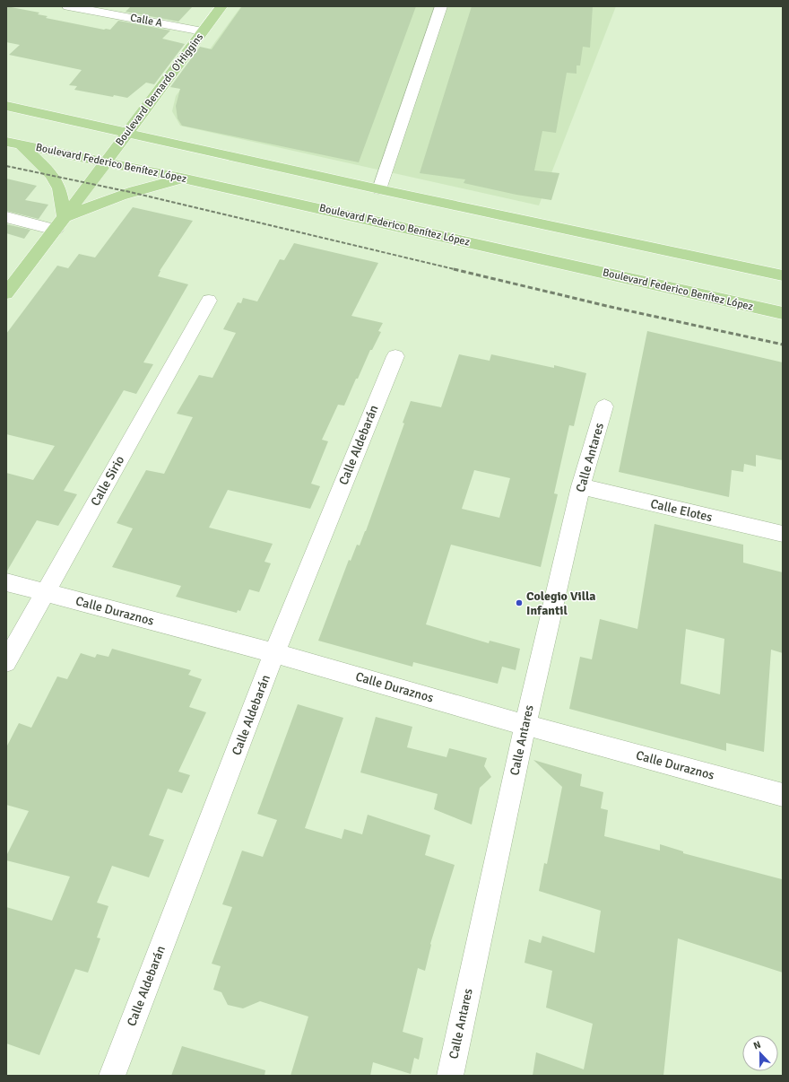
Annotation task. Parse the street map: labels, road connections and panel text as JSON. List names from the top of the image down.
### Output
{
  "streets": {
    "main road": ["Boulevard Bernardo O'Higgins", "Boulevard Federico Benítez López"],
    "street": [
      "Calle A",
      "Calle Aldebarán",
      "Calle Antares",
      "Calle Sirio",
      "Calle Elotes",
      "Calle Duraznos"
    ]
  },
  "crossings": [
    ["Calle A", "Boulevard Bernardo O'Higgins"],
    ["Boulevard Bernardo O'Higgins", "Boulevard Federico Benítez López"],
    ["Calle Aldebarán", "Calle Duraznos"],
    ["Calle Antares", "Calle Elotes"],
    ["Calle Antares", "Calle Duraznos"],
    ["Calle Sirio", "Calle Duraznos"]
  ],
  "places": ["Colegio Villa Infantil"],
  "north": "top"
}
